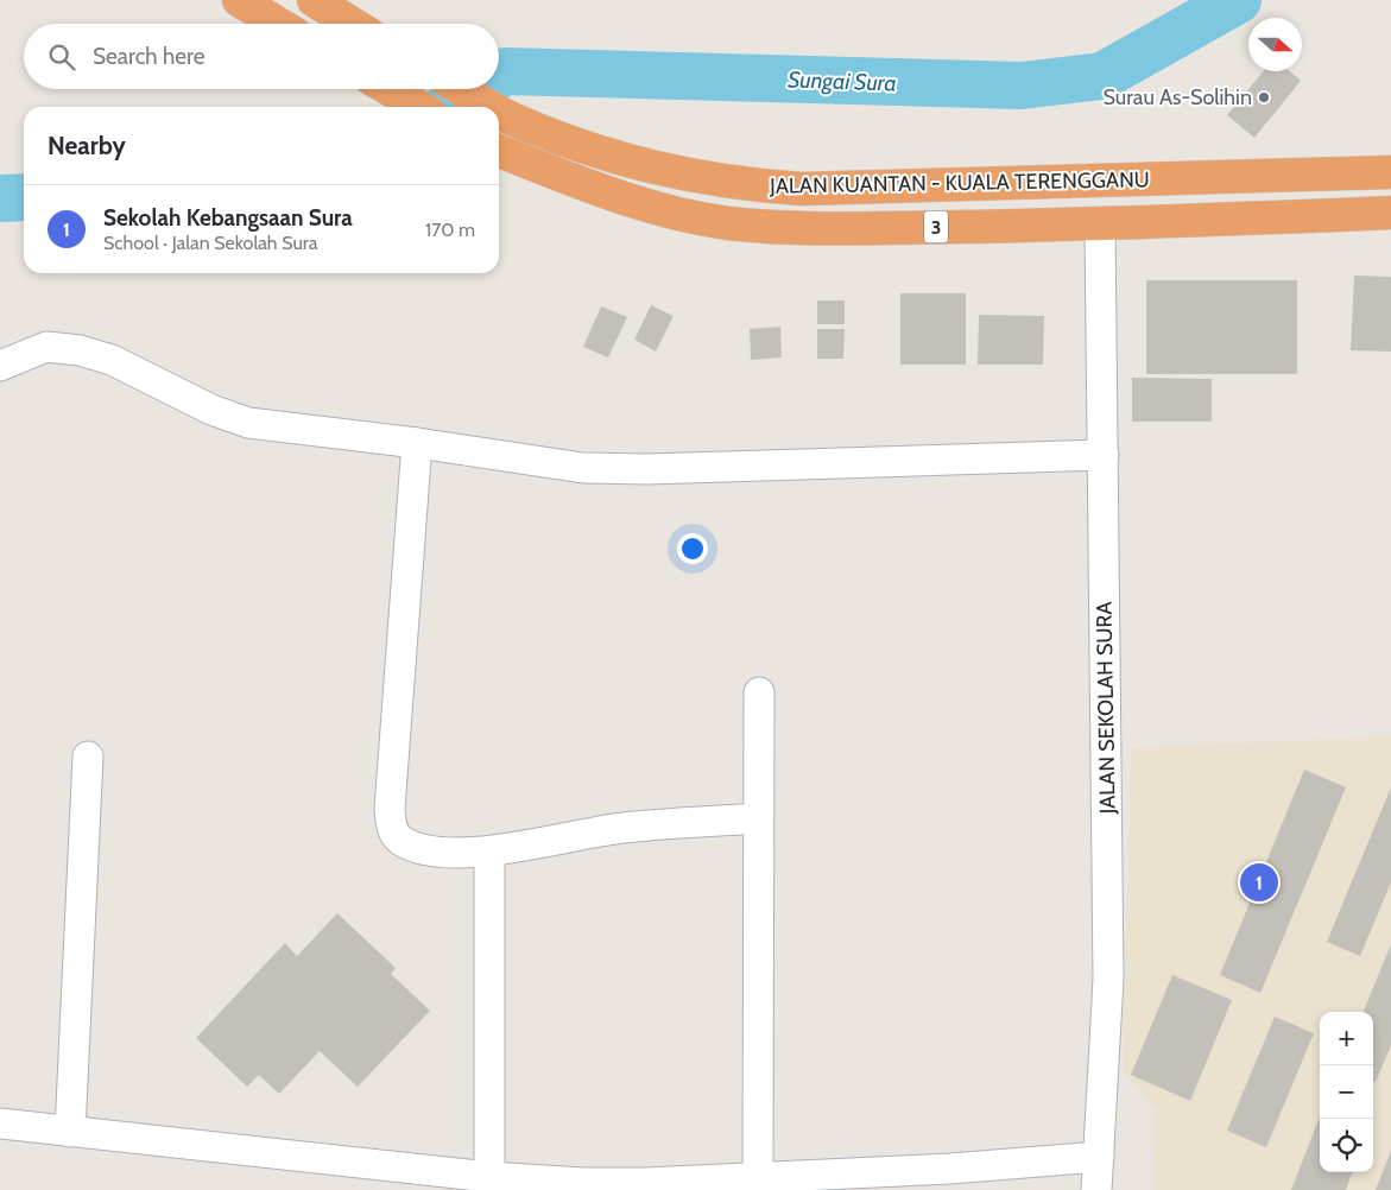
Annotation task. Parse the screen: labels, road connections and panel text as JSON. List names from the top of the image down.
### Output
{
  "streets": {
    "highway": ["JALAN KUANTAN - KUALA TERENGGANU", "3"],
    "street": ["JALAN SEKOLAH SURA"]
  },
  "crossings": [
    ["JALAN KUANTAN - KUALA TERENGGANU", "JALAN SEKOLAH SURA"]
  ],
  "water": ["Sungai Sura"],
  "places": ["Surau As-Solihin"],
  "north": "right",
  "page": {
    "search": "Search here",
    "heading": "Nearby",
    "list": [
      {
        "mark": "1",
        "name": "Sekolah Kebangsaan Sura",
        "note": "School · Jalan Sekolah Sura",
        "value": "170 m"
      }
    ],
    "pins": "1",
    "map_buttons": ["+", "−"]
  }
}
